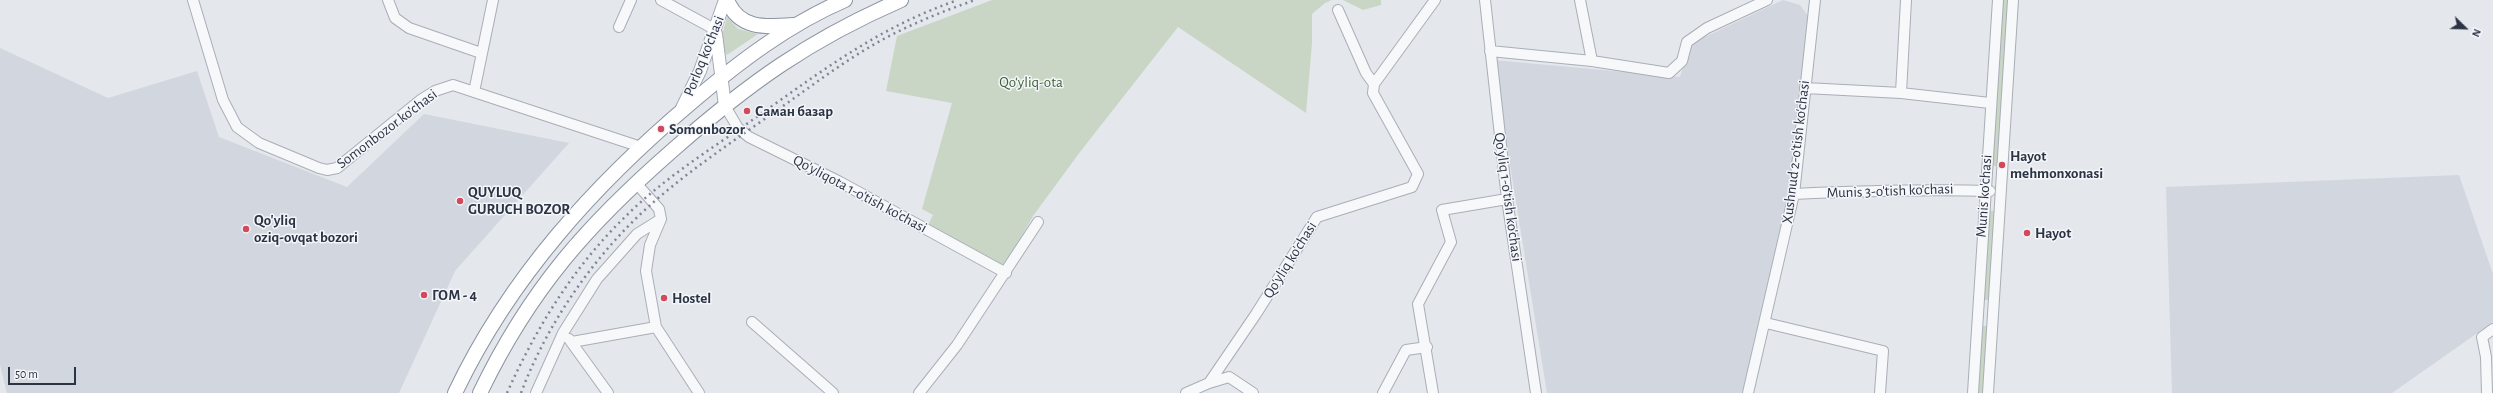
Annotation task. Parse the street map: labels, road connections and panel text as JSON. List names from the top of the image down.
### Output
{
  "streets": {
    "main road": ["Porloq ko'chasi"],
    "street": [
      "Somonbozor ko'chasi",
      "Xushnud 2-o'tish ko'chasi",
      "Munis 3-o'tish ko'chasi",
      "Qo'yliqota 1-o'tish ko'chasi",
      "Munis ko'chasi",
      "Qo'yliq 1-o'tish ko'chasi",
      "Qo'yliq ko'chasi"
    ]
  },
  "crossings": [
    ["Xushnud 2-o'tish ko'chasi", "Munis 3-o'tish ko'chasi"],
    ["Munis 3-o'tish ko'chasi", "Munis ko'chasi"]
  ],
  "parks": ["Qo‘yliq-ota"],
  "places": [
    "Саман базар",
    "Somonbozor",
    "Hayot mehmonxonasi",
    "QUYLUQ GURUCH BOZOR",
    "Qo'yliq oziq-ovqat bozori",
    "Hayot",
    "ГОМ - 4",
    "Hostel"
  ],
  "scale_bar": "50 m",
  "north": "bottom right"
}
